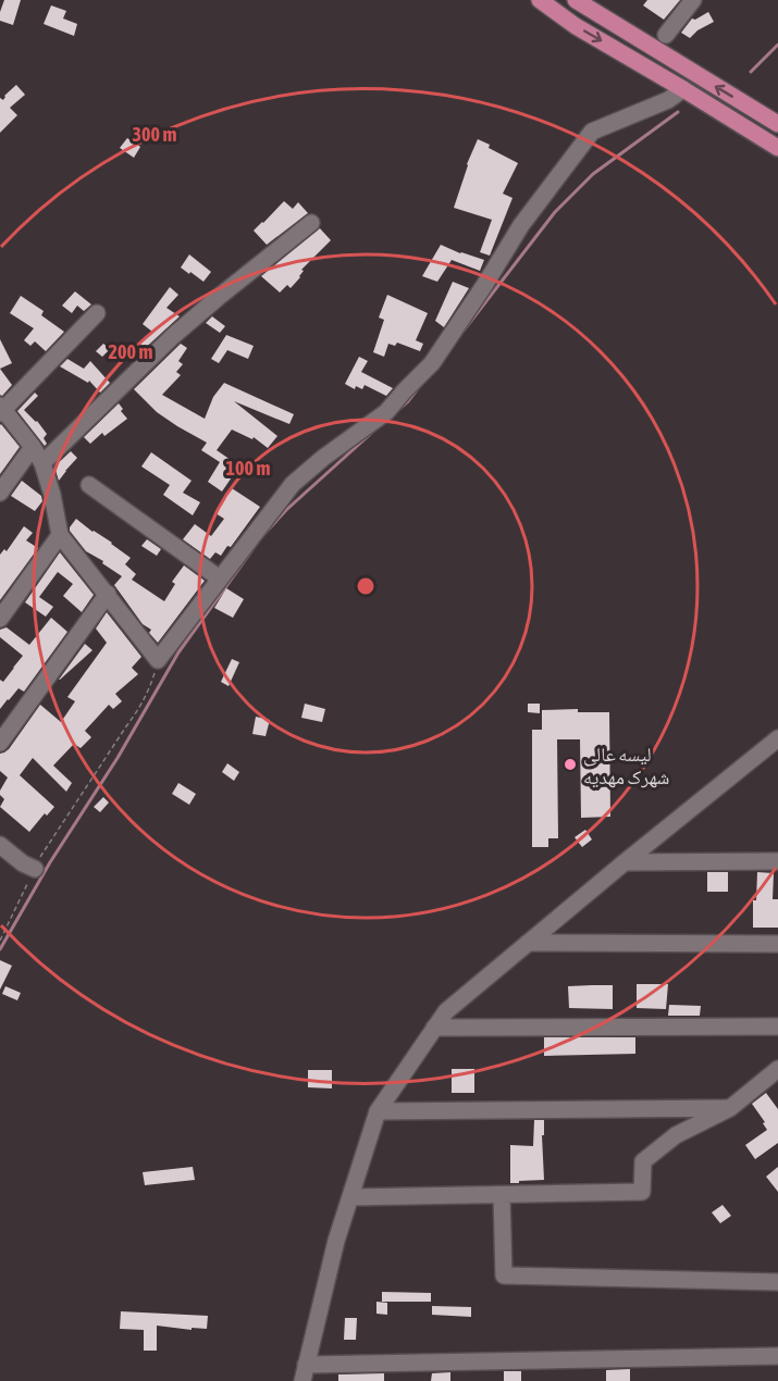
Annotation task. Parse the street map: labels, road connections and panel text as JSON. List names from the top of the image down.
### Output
{
  "places": ["لیسه عالی شهرک مهدیه"],
  "rings": ["300 m", "200 m", "100 m"]
}
